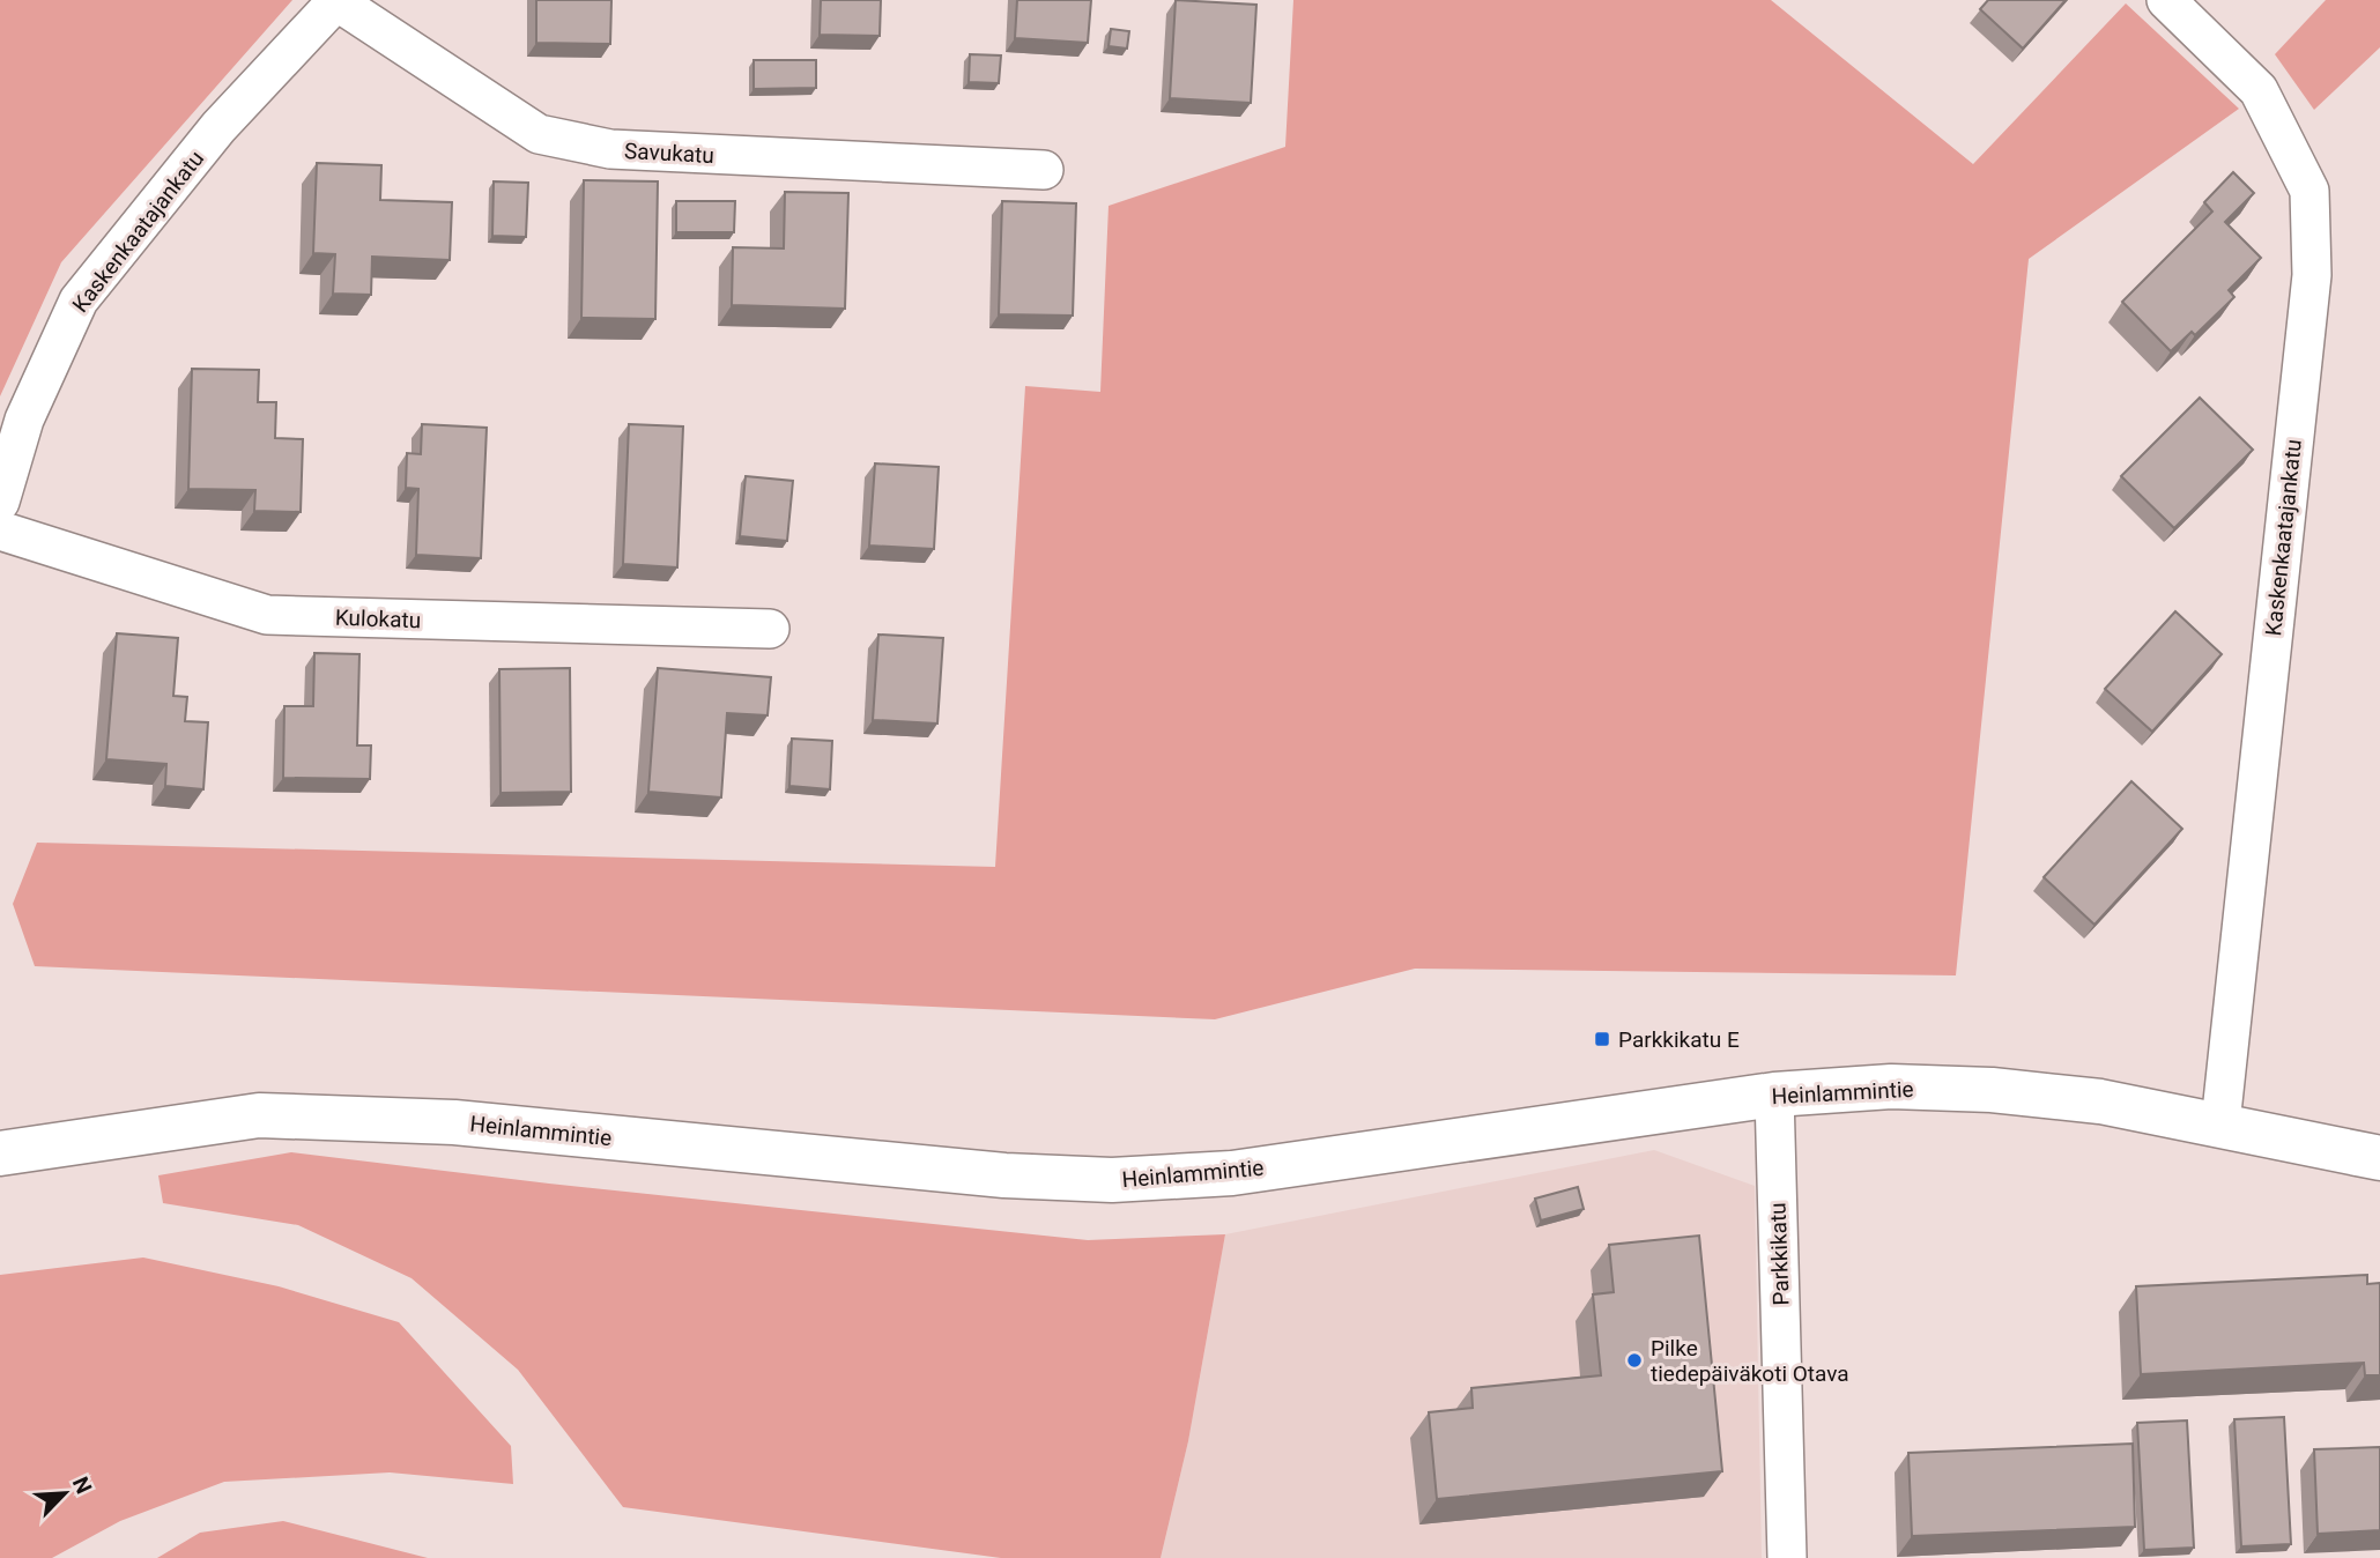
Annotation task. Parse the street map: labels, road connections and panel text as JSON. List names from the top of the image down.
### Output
{
  "streets": {
    "street": [
      "Savukatu",
      "Kaskenkaatajankatu",
      "Kulokatu",
      "Heinlammintie",
      "Parkkikatu"
    ]
  },
  "crossings": [
    ["Savukatu", "Kaskenkaatajankatu"],
    ["Kaskenkaatajankatu", "Heinlammintie"],
    ["Heinlammintie", "Parkkikatu"]
  ],
  "places": {
    "transit": ["Parkkikatu E"],
    "other": ["Pilke tiedepäiväkoti Otava"]
  },
  "north": "top right"
}
